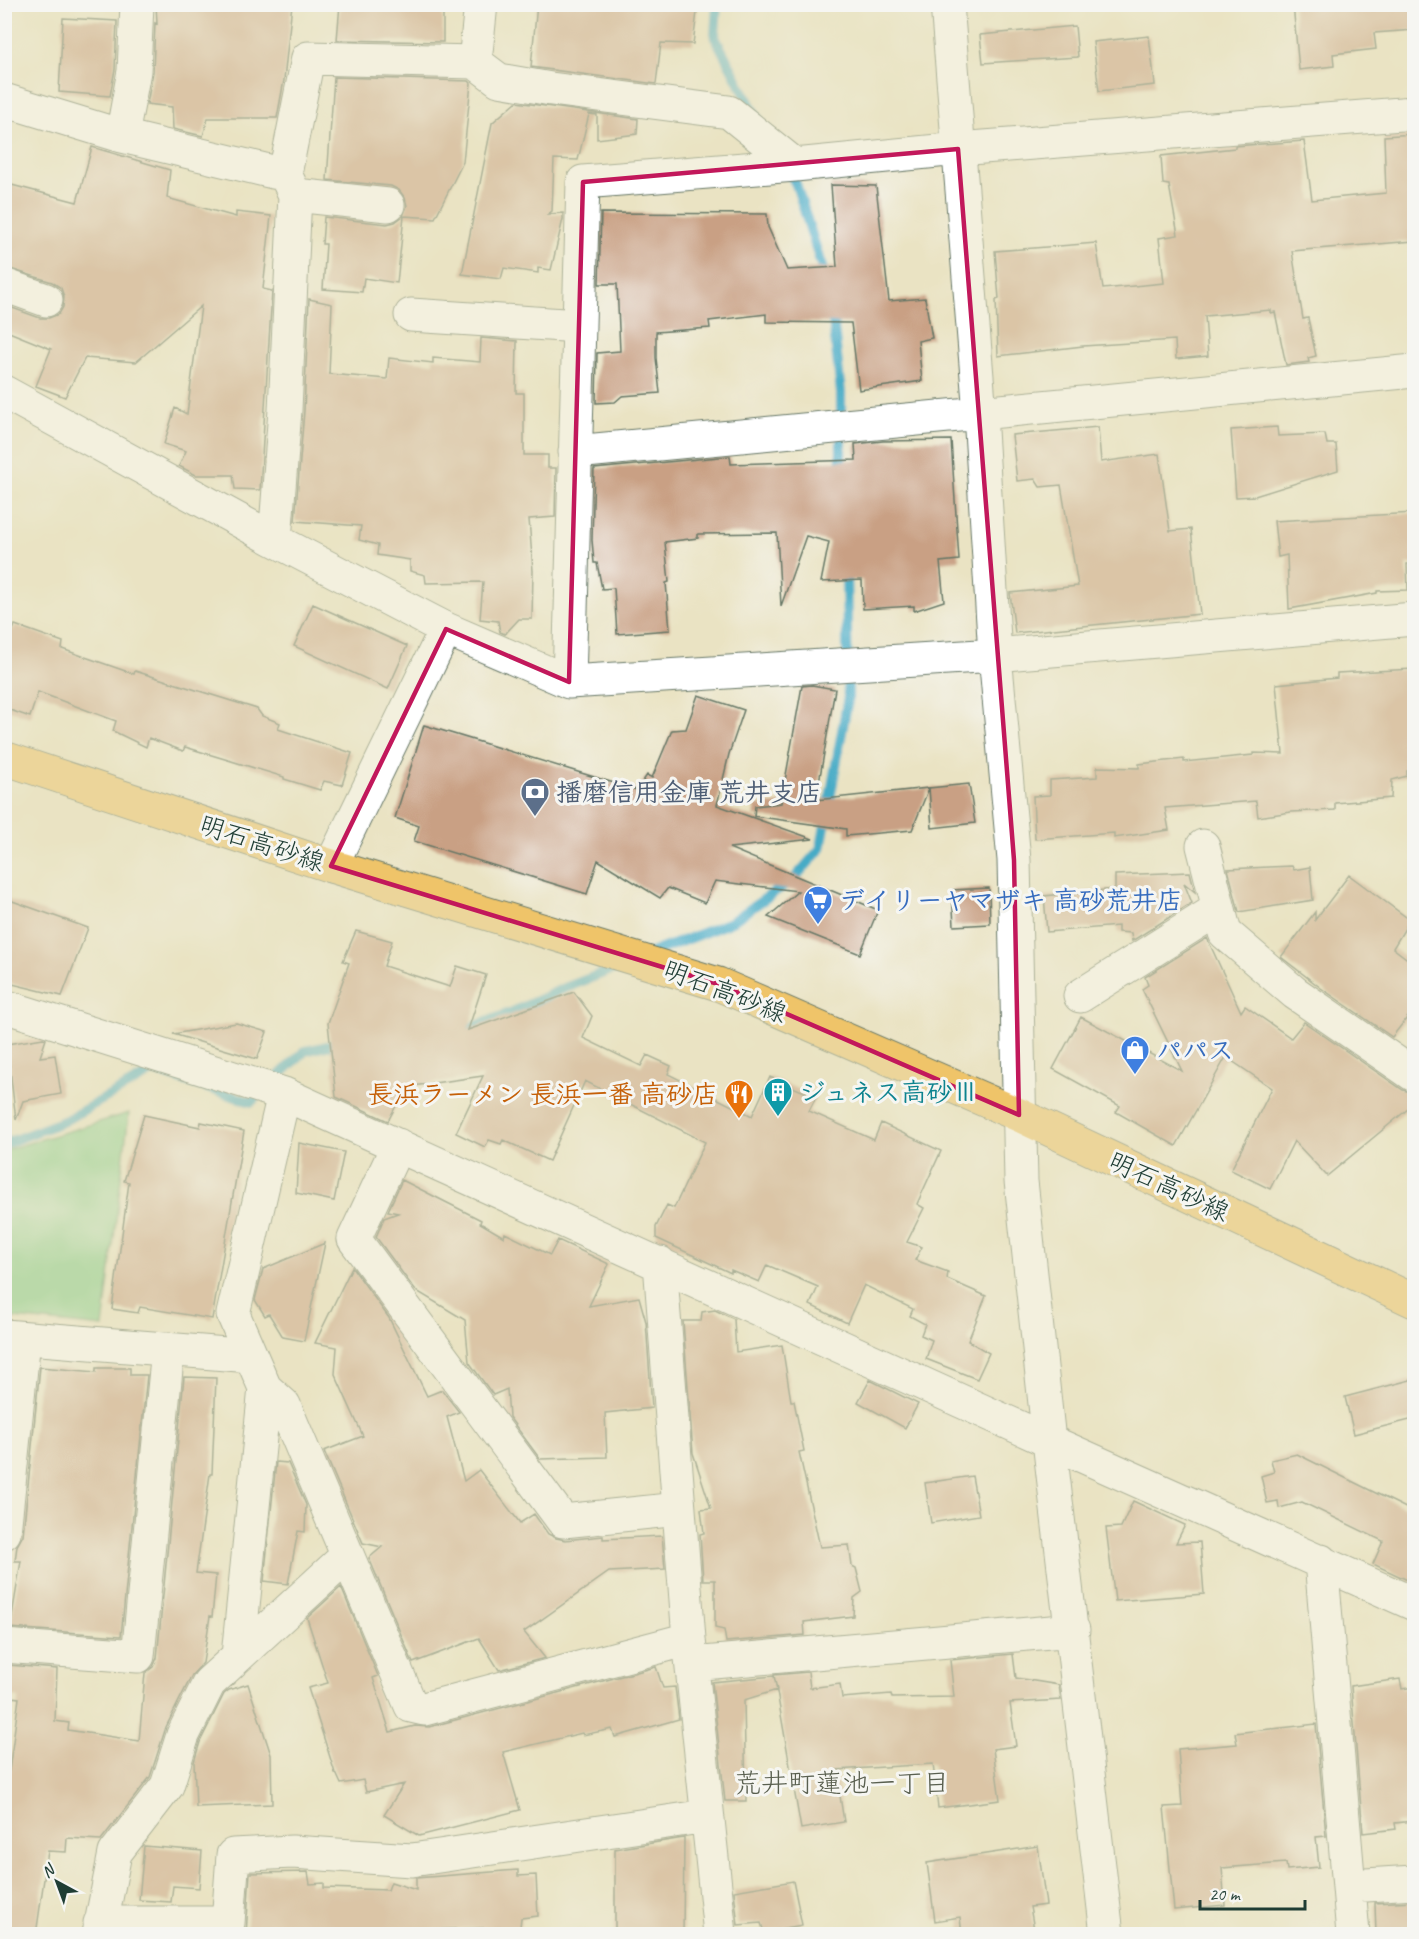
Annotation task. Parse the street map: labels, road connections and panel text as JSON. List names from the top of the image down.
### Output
{
  "streets": {
    "main road": ["明石高砂線"]
  },
  "districts": ["荒井町蓮池一丁目"],
  "places": {
    "bank": ["播磨信用金庫 荒井支店"],
    "supermarket": ["デイリーヤマザキ 高砂荒井店"],
    "shop": ["パパス"],
    "building": ["ジュネス高砂Ⅲ"],
    "restaurant": ["長浜ラーメン 長浜一番 高砂店"]
  },
  "scale_bar": "20 m",
  "north": "top left"
}
